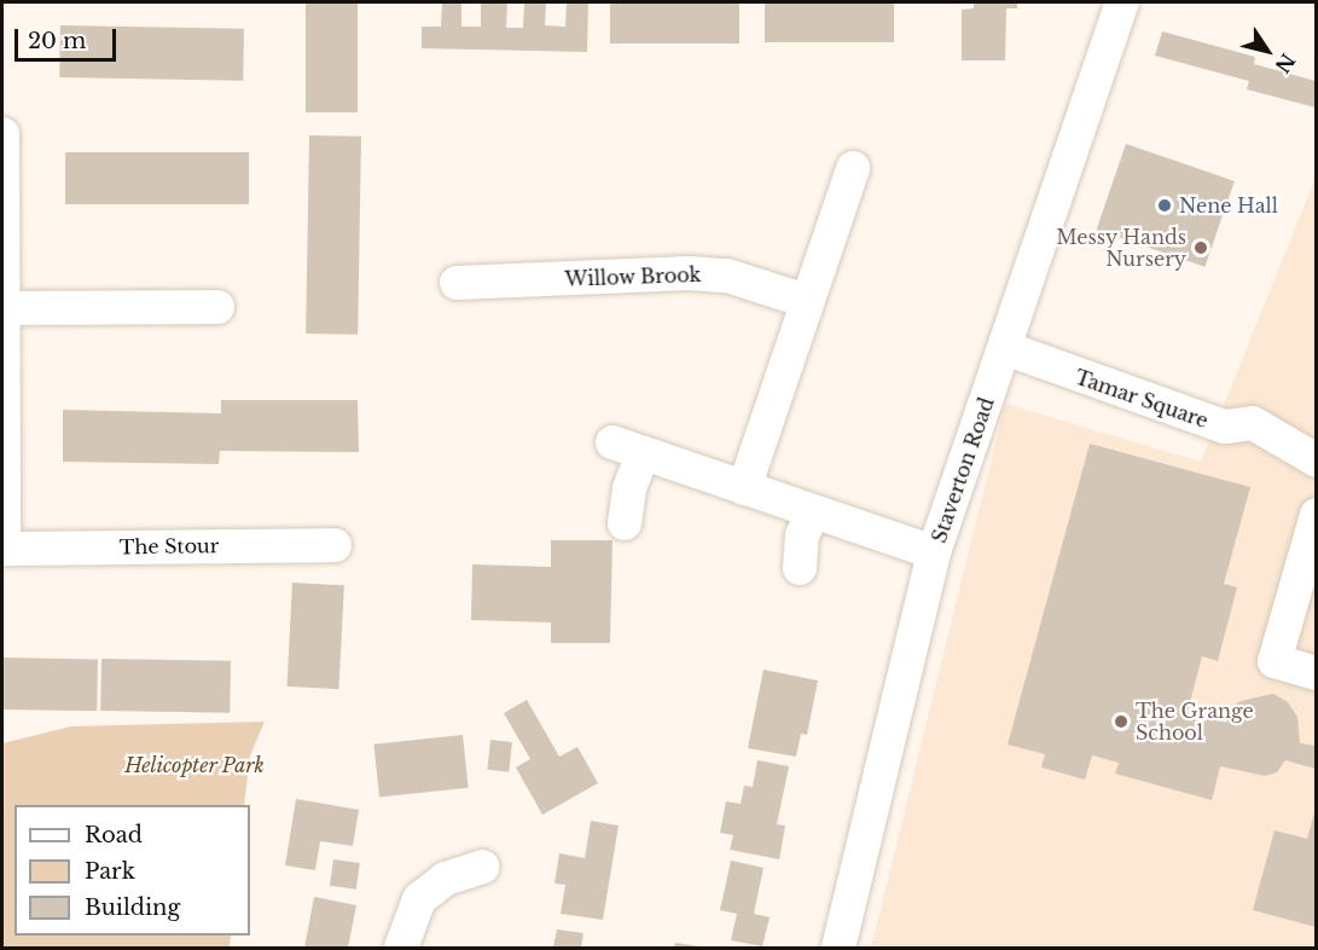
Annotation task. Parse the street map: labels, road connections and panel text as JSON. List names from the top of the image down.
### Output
{
  "streets": {
    "street": [
      "Willow Brook",
      "Tamar Square",
      "Staverton Road",
      "The Stour"
    ]
  },
  "crossings": [
    ["Tamar Square", "Staverton Road"]
  ],
  "parks": ["Helicopter Park"],
  "places": ["Nene Hall", "Messy Hands Nursery", "The Grange School"],
  "legend": ["Road", "Park", "Building"],
  "scale_bar": "20 m",
  "north": "bottom right"
}
